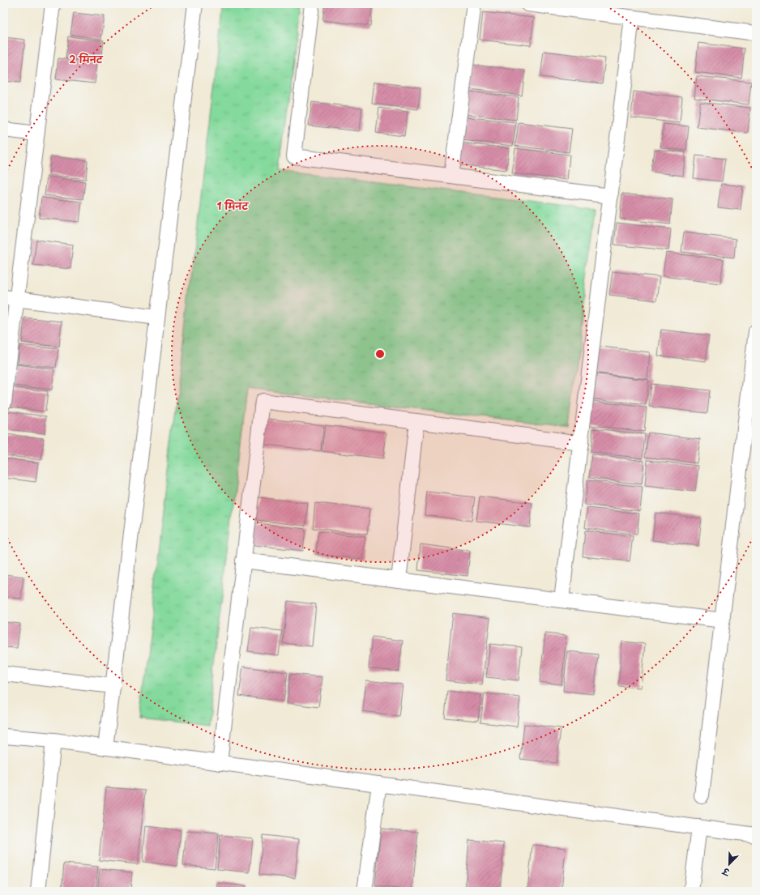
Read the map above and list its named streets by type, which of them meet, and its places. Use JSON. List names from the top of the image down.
{
  "north": "bottom left",
  "rings": ["2 मिनट", "1 मिनट"]
}
